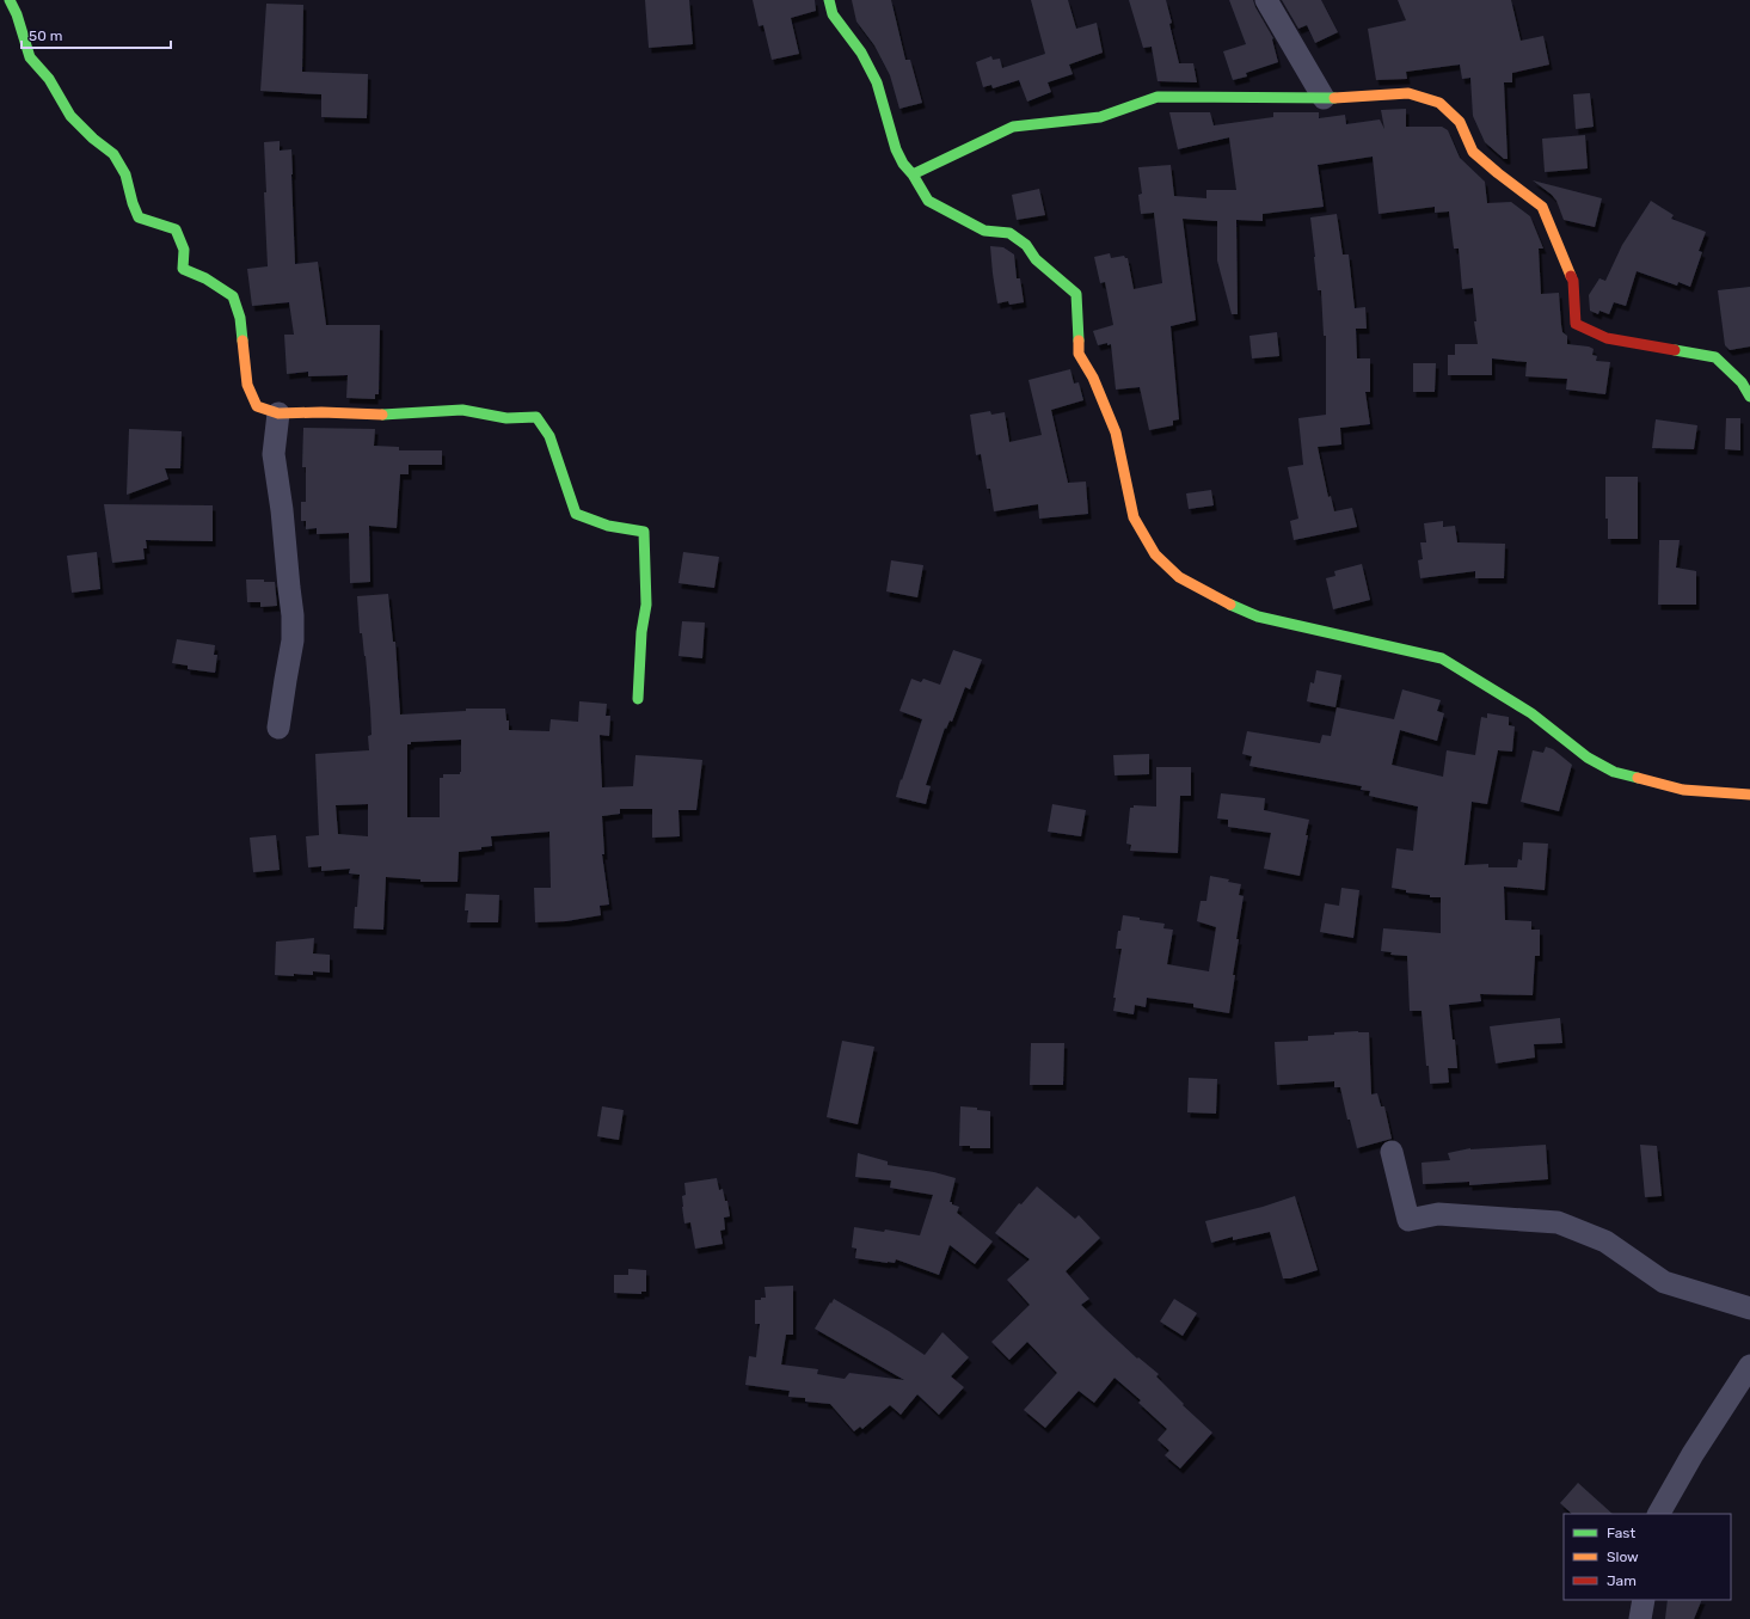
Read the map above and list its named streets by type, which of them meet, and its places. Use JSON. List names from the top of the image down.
{
  "legend": ["Fast", "Slow", "Jam"],
  "scale_bar": "50 m"
}
